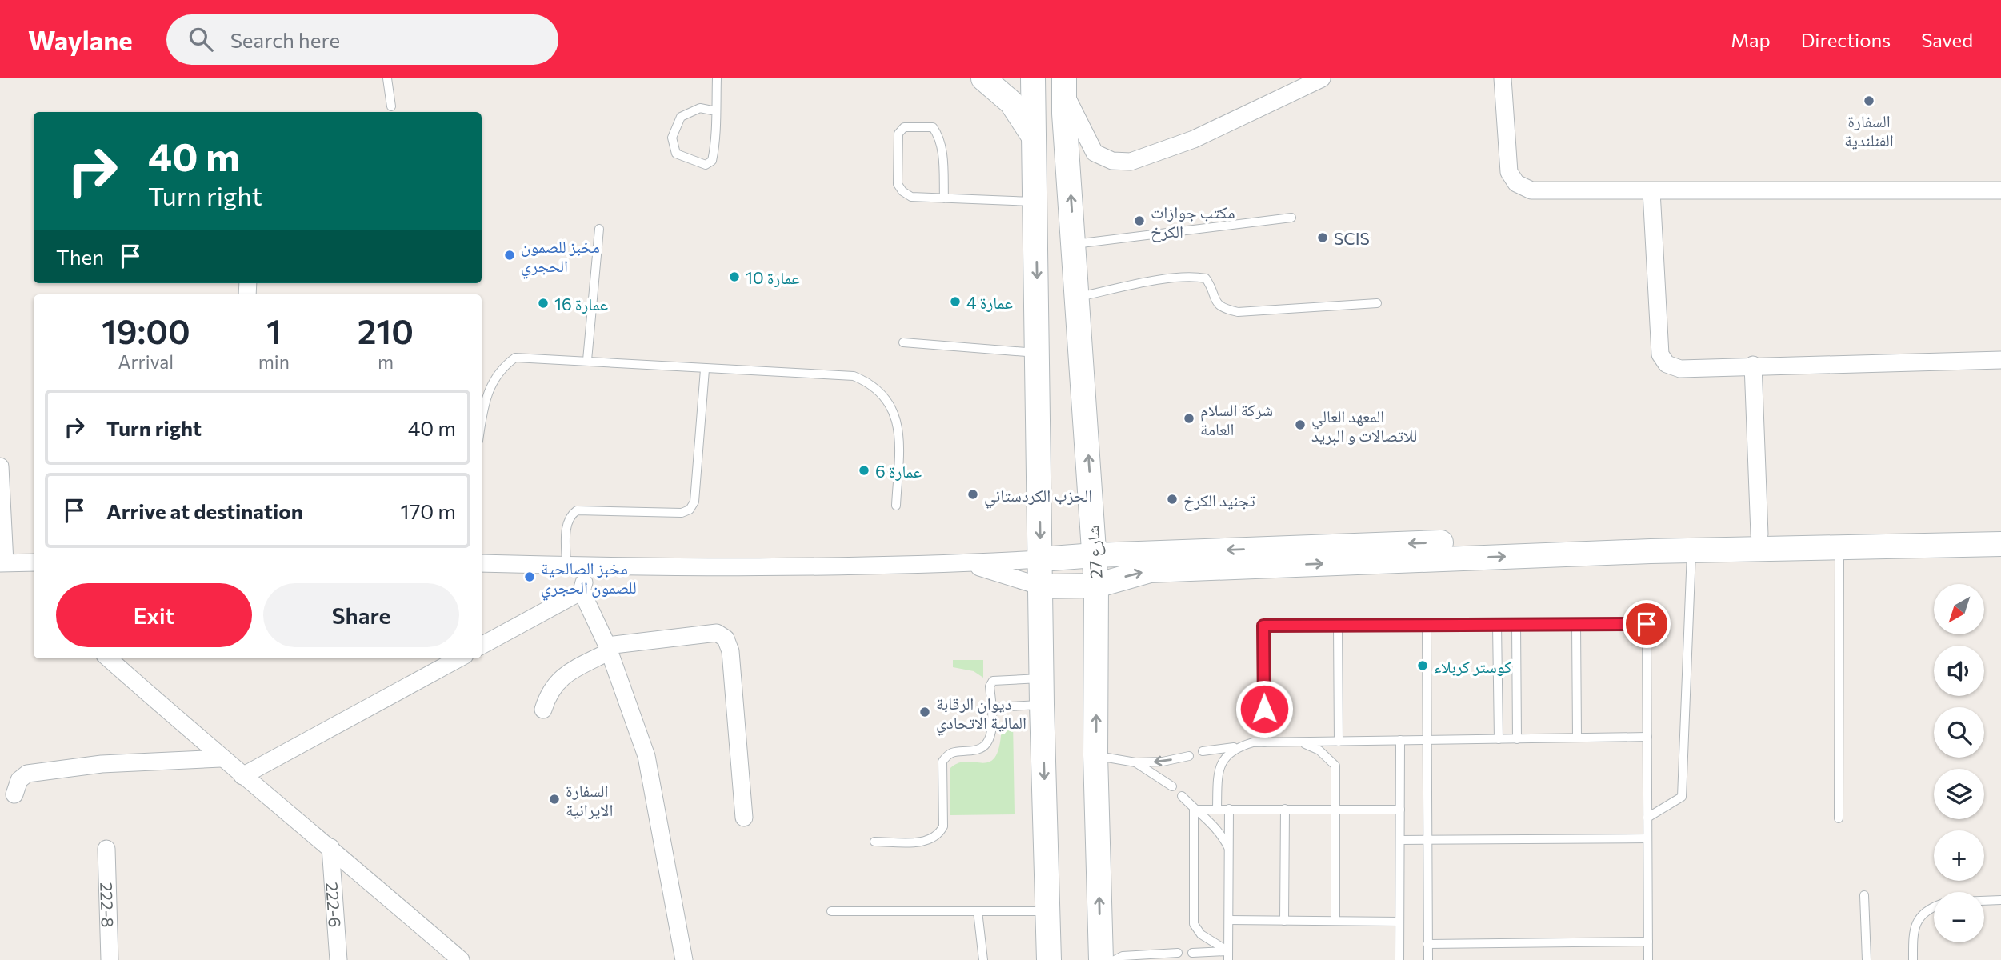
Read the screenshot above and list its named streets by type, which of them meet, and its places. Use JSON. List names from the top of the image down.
{
  "streets": {
    "street": ["شارع 27", "222-6", "222-8"]
  },
  "places": [
    "السفارة الفنلندية",
    "مكتب جوازات الكرخ",
    "SCIS",
    "مخبز للصمون الحجري",
    "عمارة 10",
    "عمارة 4",
    "عمارة 16",
    "شركة السلام العامة",
    "المعهد العالي للاتصالات و البريد",
    "عمارة 6",
    "الحزب الكردستاني",
    "تجنيد الكرخ",
    "مخبز الصالحية للصمون الحجري",
    "كوستر كربلاء",
    "ديوان الرقابة المالية الاتحادي",
    "السفارة الايرانية"
  ],
  "north": "bottom left",
  "page": {
    "header": "Waylane",
    "search": "Search here",
    "nav": ["Map", "Directions", "Saved"],
    "turn": ["40 m", "Turn right"],
    "then": "Then",
    "eta": [
      "19:00",
      "Arrival",
      "1",
      "min",
      "210",
      "m"
    ],
    "list": [
      {
        "name": "Turn right",
        "value": "40 m"
      },
      {
        "name": "Arrive at destination",
        "value": "170 m"
      }
    ],
    "buttons": ["Exit", "Share"],
    "map_buttons": ["+", "−"]
  }
}
